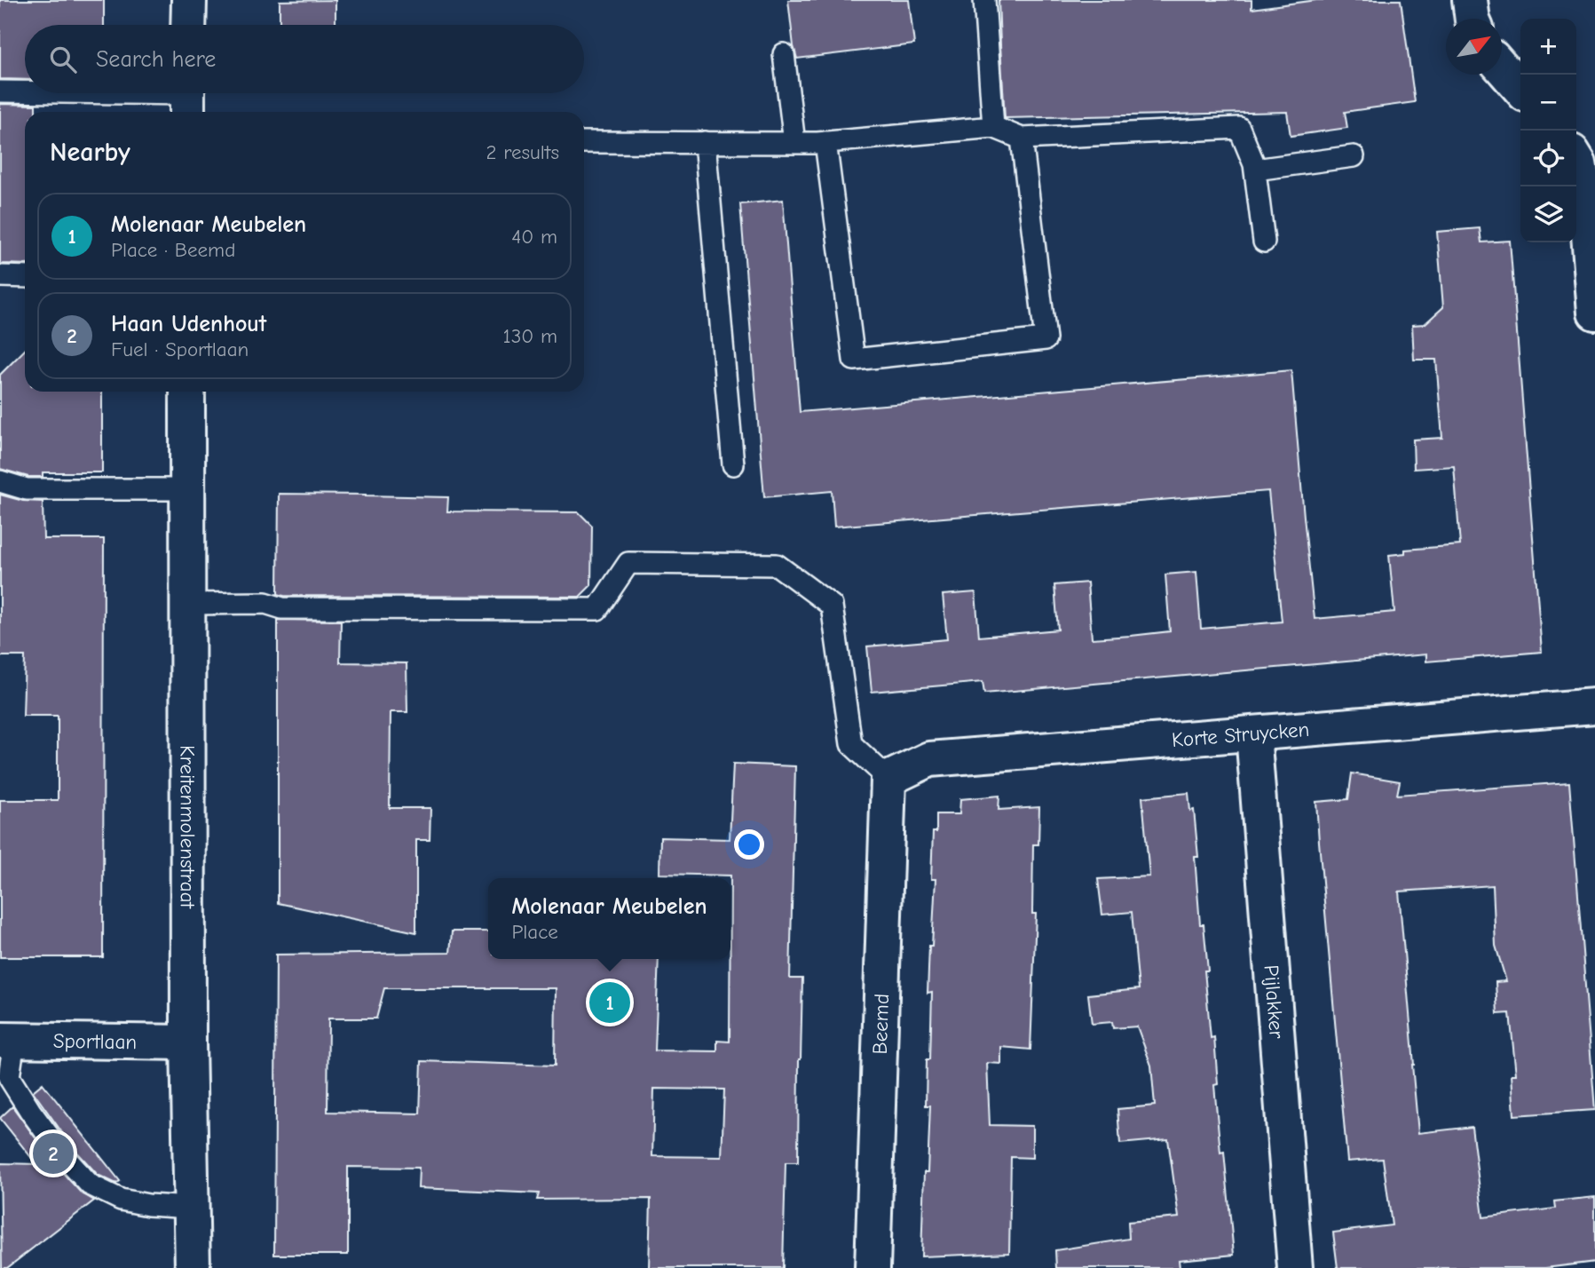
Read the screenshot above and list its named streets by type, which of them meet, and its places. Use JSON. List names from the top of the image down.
{
  "streets": {
    "street": [
      "Korte Struycken",
      "Kreitenmolenstraat",
      "Pijlakker",
      "Beemd",
      "Sportlaan"
    ]
  },
  "crossings": [
    ["Korte Struycken", "Pijlakker"],
    ["Korte Struycken", "Beemd"],
    ["Kreitenmolenstraat", "Sportlaan"]
  ],
  "north": "top right",
  "page": {
    "map_buttons": ["+", "−"],
    "search": "Search here",
    "heading": ["Nearby", "2 results"],
    "list": [
      {
        "mark": "1",
        "name": "Molenaar Meubelen",
        "note": "Place · Beemd",
        "value": "40 m"
      },
      {
        "mark": "2",
        "name": "Haan Udenhout",
        "note": "Fuel · Sportlaan",
        "value": "130 m"
      }
    ],
    "popup": ["Molenaar Meubelen", "Place"],
    "pins": ["1", "2"]
  }
}
